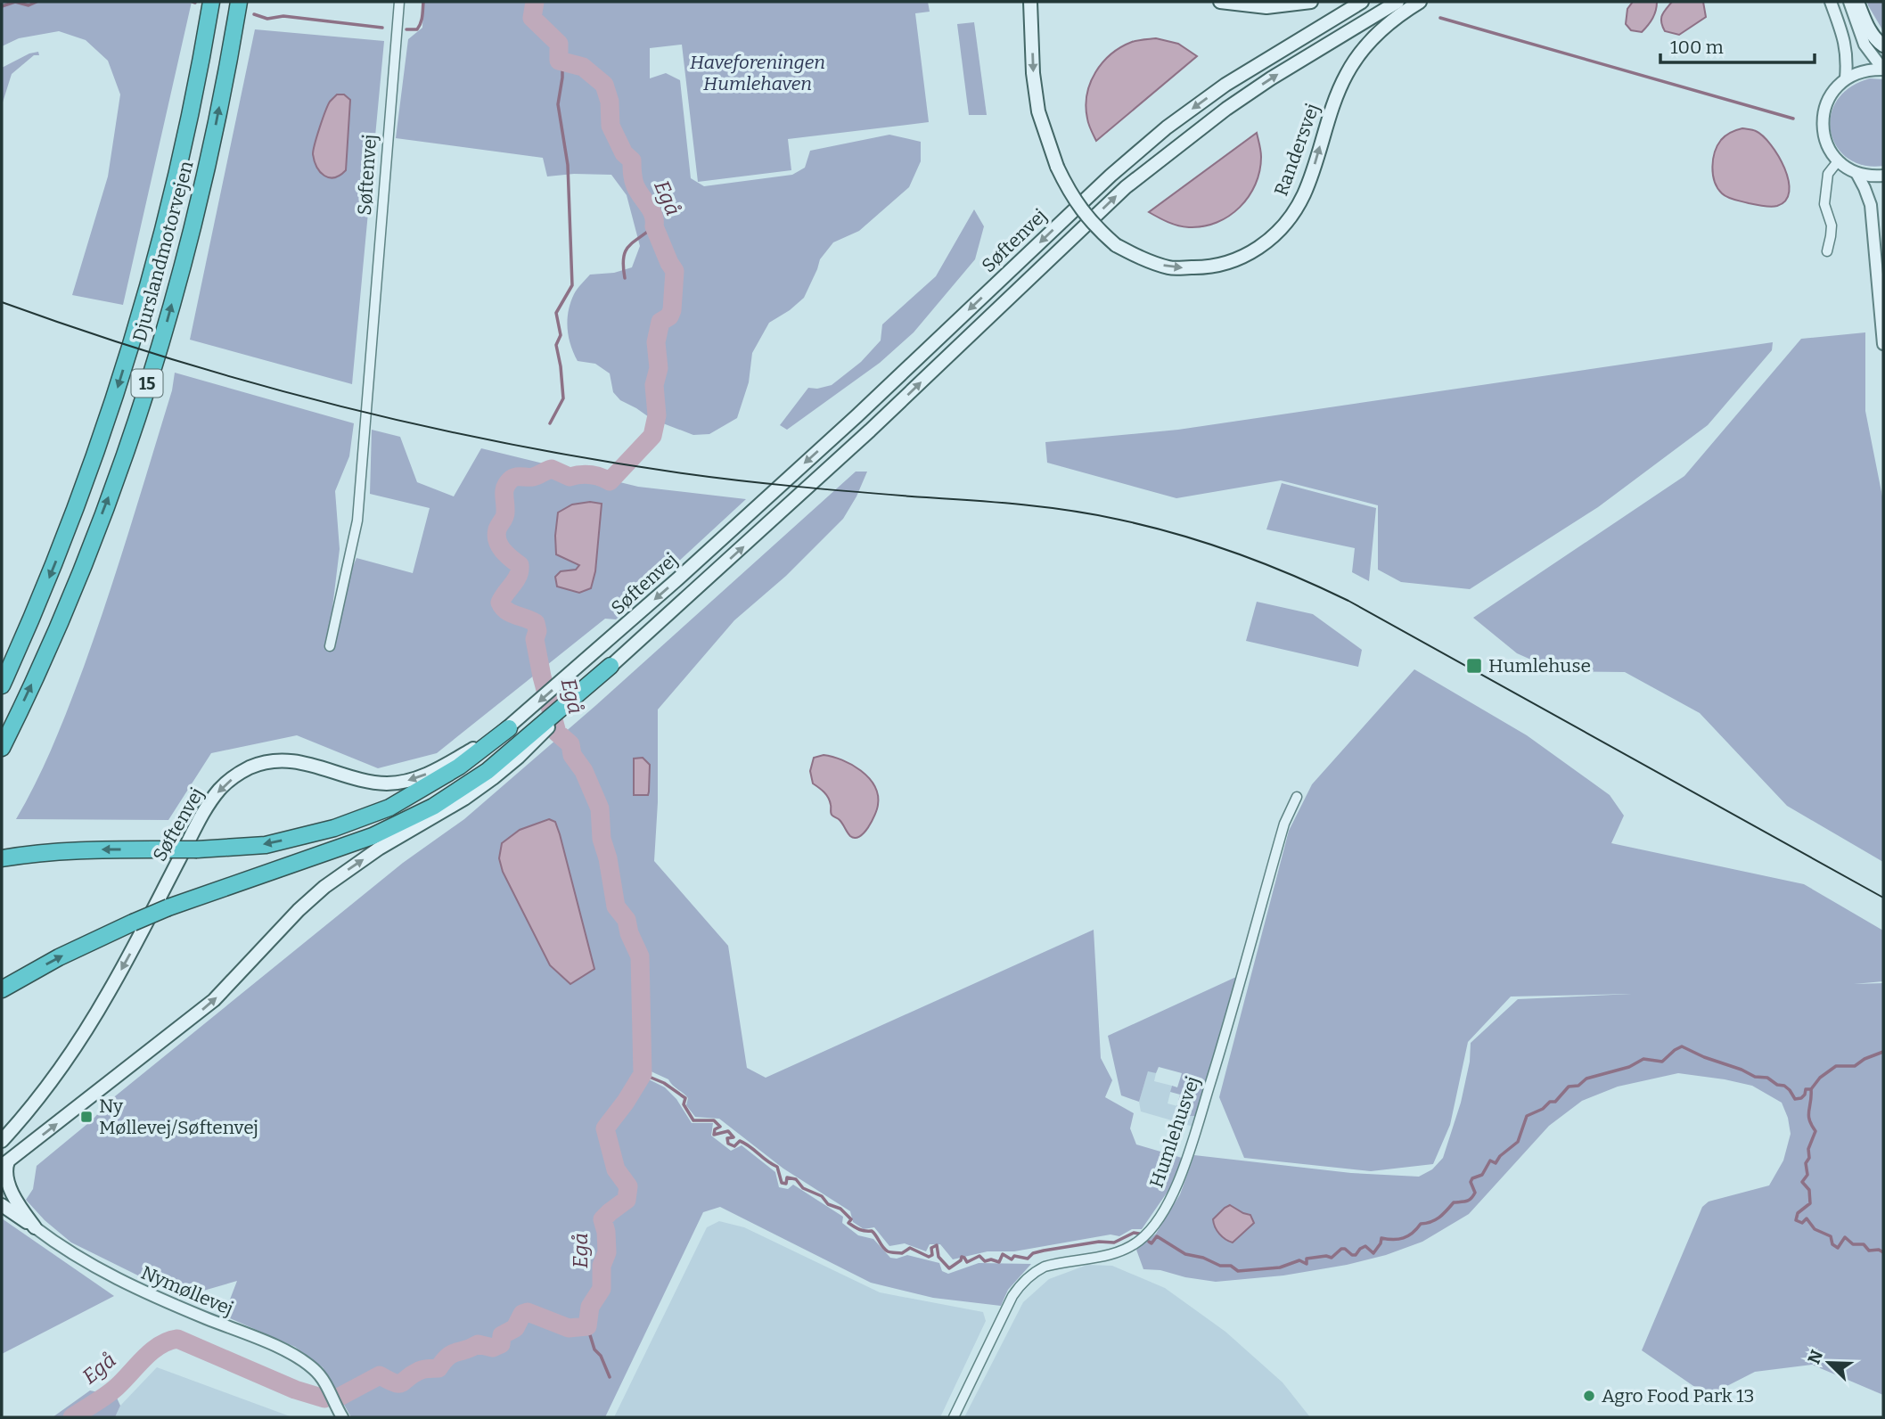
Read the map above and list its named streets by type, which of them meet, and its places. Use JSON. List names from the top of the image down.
{
  "streets": {
    "highway": ["Djurslandmotorvejen", "15"],
    "main road": ["Randersvej", "Søftenvej"],
    "street": ["Humlehusvej", "Nymøllevej"]
  },
  "water": ["Egå"],
  "parks": ["Haveforeningen Humlehaven"],
  "places": {
    "transit": ["Humlehuse", "Ny Møllevej/Søftenvej"],
    "other": ["Agro Food Park 13"]
  },
  "scale_bar": "100 m",
  "north": "top left"
}
